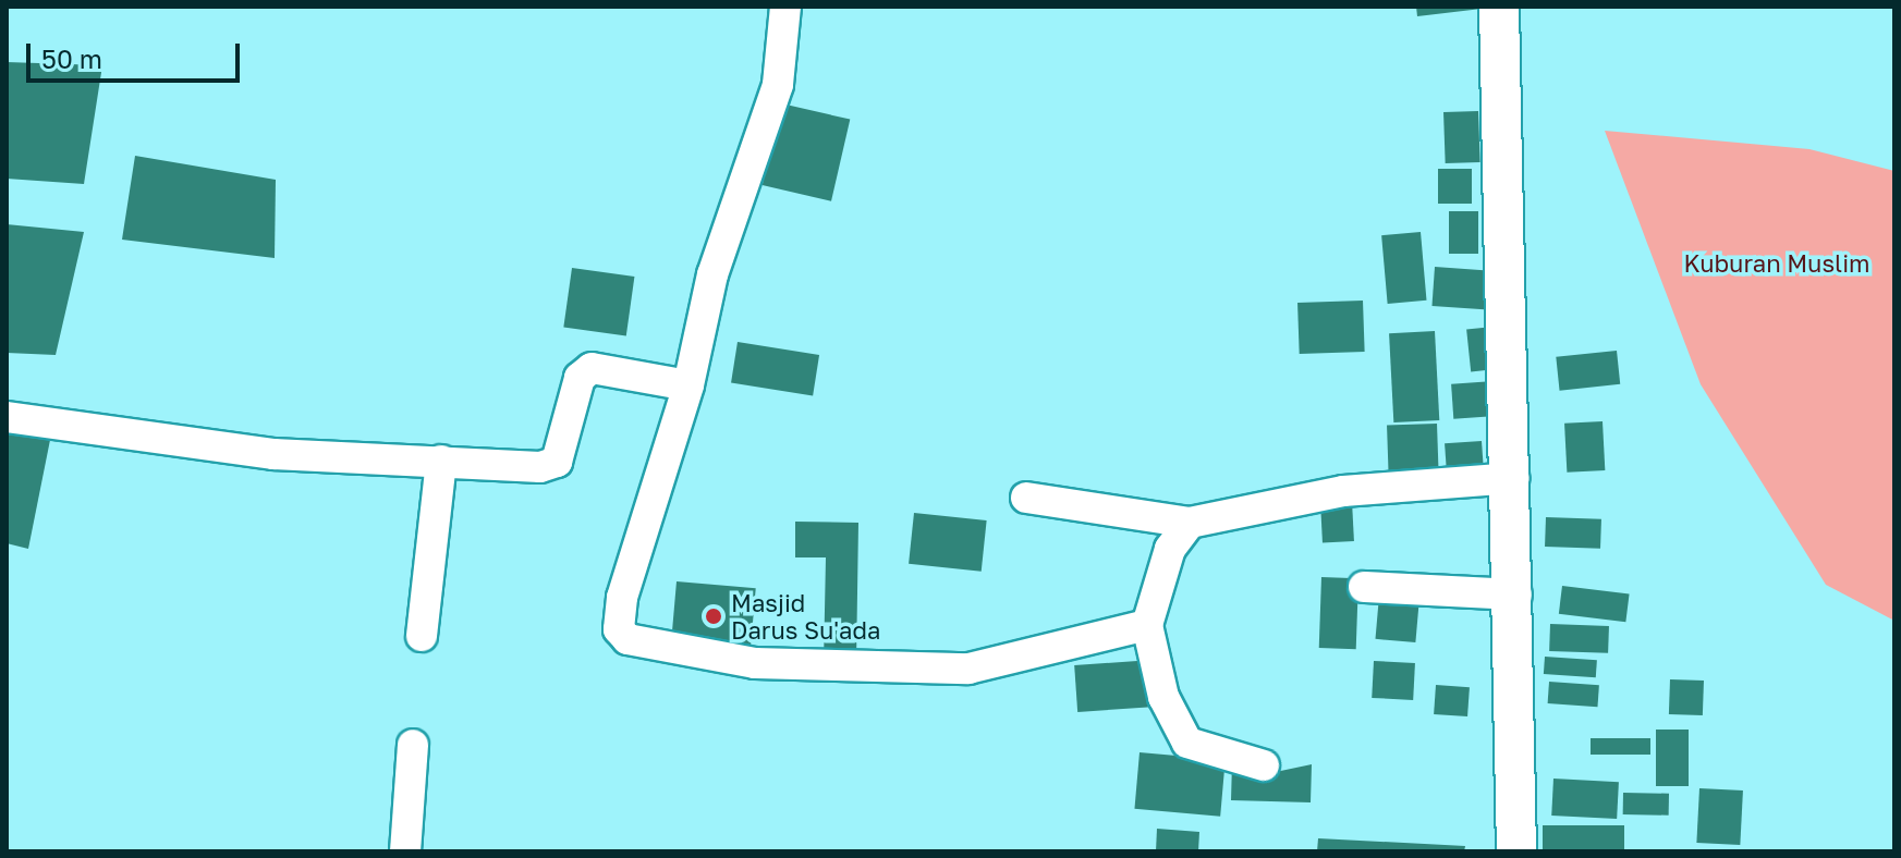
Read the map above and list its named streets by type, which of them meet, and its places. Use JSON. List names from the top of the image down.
{
  "parks": ["Kuburan Muslim"],
  "places": ["Masjid Darus Su'ada"],
  "scale_bar": "50 m"
}
